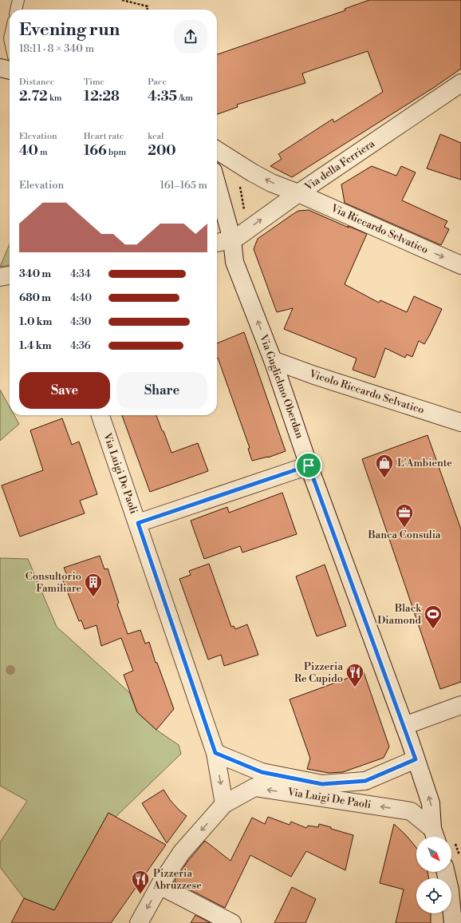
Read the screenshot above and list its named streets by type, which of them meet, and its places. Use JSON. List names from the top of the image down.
{
  "streets": {
    "street": [
      "Via della Ferriera",
      "Via Riccardo Selvatico",
      "Via Guglielmo Oberdan",
      "Vicolo Riccardo Selvatico",
      "Via Luigi De Paoli"
    ]
  },
  "crossings": [
    ["Via della Ferriera", "Via Riccardo Selvatico"],
    ["Via Guglielmo Oberdan", "Vicolo Riccardo Selvatico"],
    ["Via Guglielmo Oberdan", "Via Luigi De Paoli"]
  ],
  "one_way": ["Via Riccardo Selvatico"],
  "places": {
    "shop": ["L'Ambiente"],
    "office": ["Banca Consulia"],
    "building": ["Consultorio Familiare"],
    "sports": ["Black Diamond"],
    "restaurant": ["Pizzeria Re Cupido", "Pizzeria Abruzzese"]
  },
  "north": "bottom right",
  "page": {
    "heading": ["Evening run", "18:11 · 8 × 340 m"],
    "stats": [
      ["Distance", "2.72 km"],
      ["Time", "12:28"],
      ["Pace", "4:35 /km"],
      ["Elevation", "40 m"],
      ["Heart rate", "166 bpm"],
      ["kcal", "200"]
    ],
    "chart": ["Elevation", "161–165 m"],
    "list": [
      {
        "name": "340 m",
        "note": "4:34"
      },
      {
        "name": "680 m",
        "note": "4:40"
      },
      {
        "name": "1.0 km",
        "note": "4:30"
      },
      {
        "name": "1.4 km",
        "note": "4:36"
      }
    ],
    "buttons": ["Save", "Share"]
  }
}
